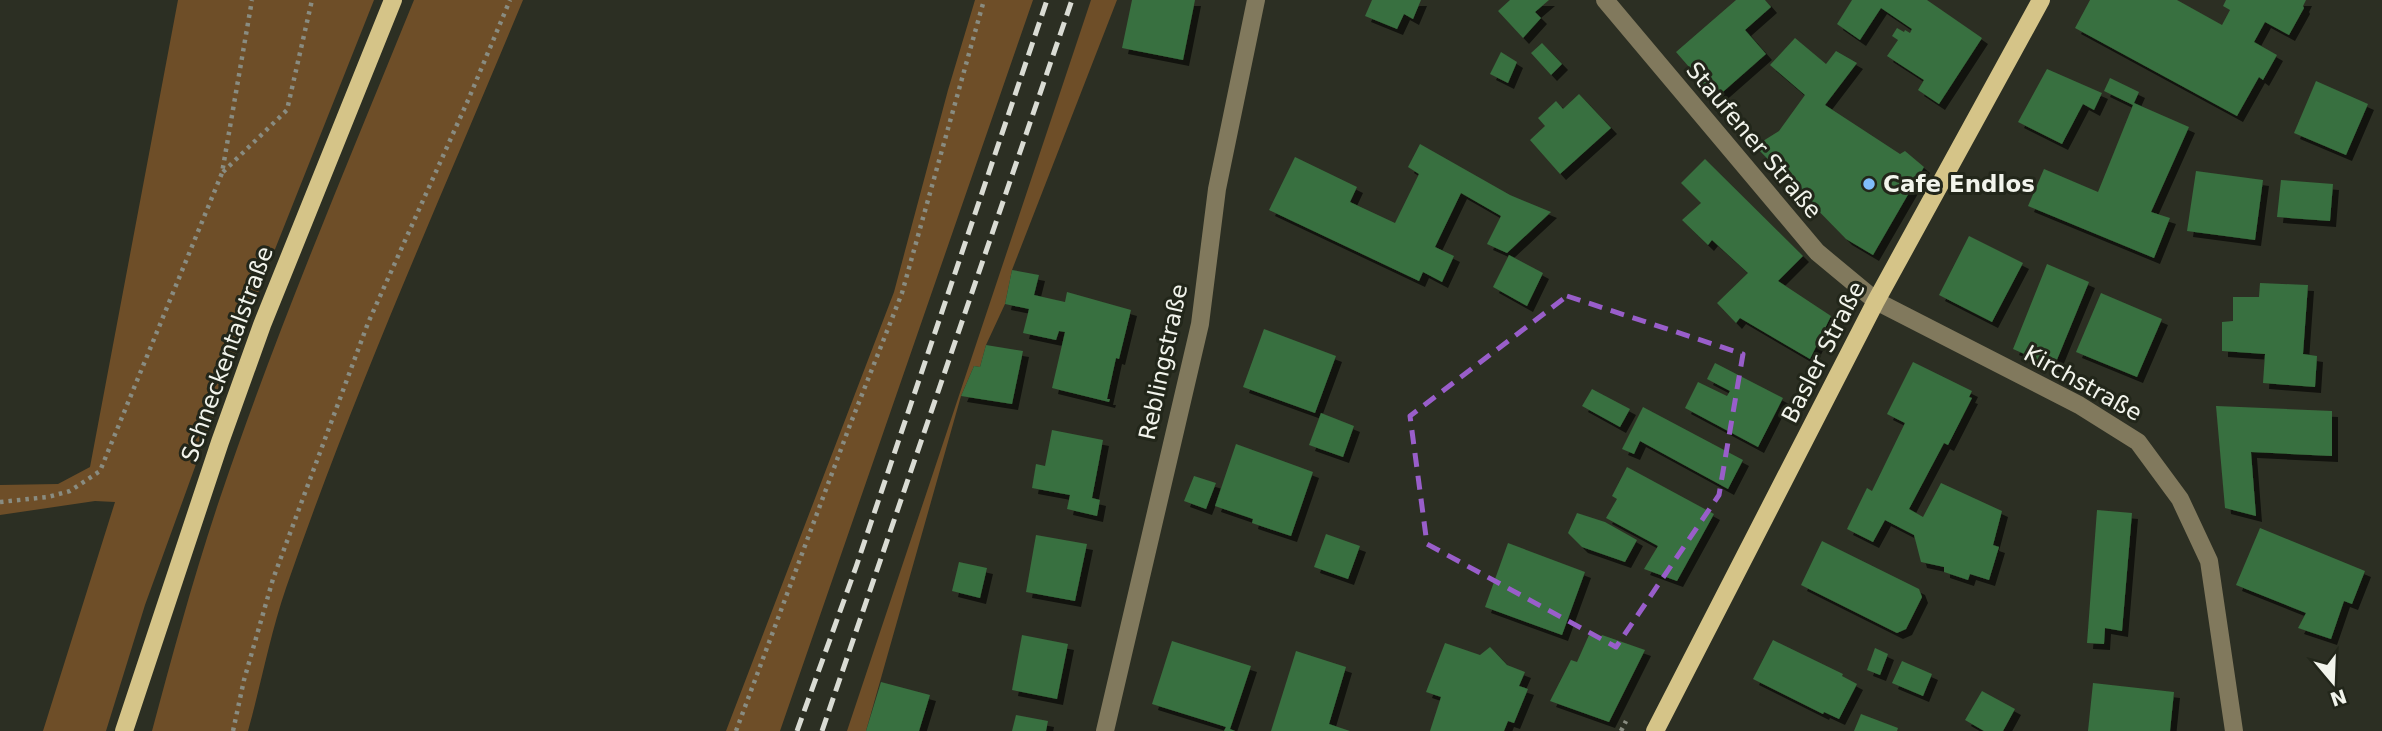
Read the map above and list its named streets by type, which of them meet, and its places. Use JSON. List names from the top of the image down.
{
  "streets": {
    "main road": ["Basler Straße", "Schneckentalstraße"],
    "street": ["Staufener Straße", "Reblingstraße", "Kirchstraße"]
  },
  "crossings": [
    ["Staufener Straße", "Basler Straße"],
    ["Staufener Straße", "Kirchstraße"],
    ["Basler Straße", "Kirchstraße"]
  ],
  "places": ["Cafe Endlos"],
  "north": "bottom"
}
